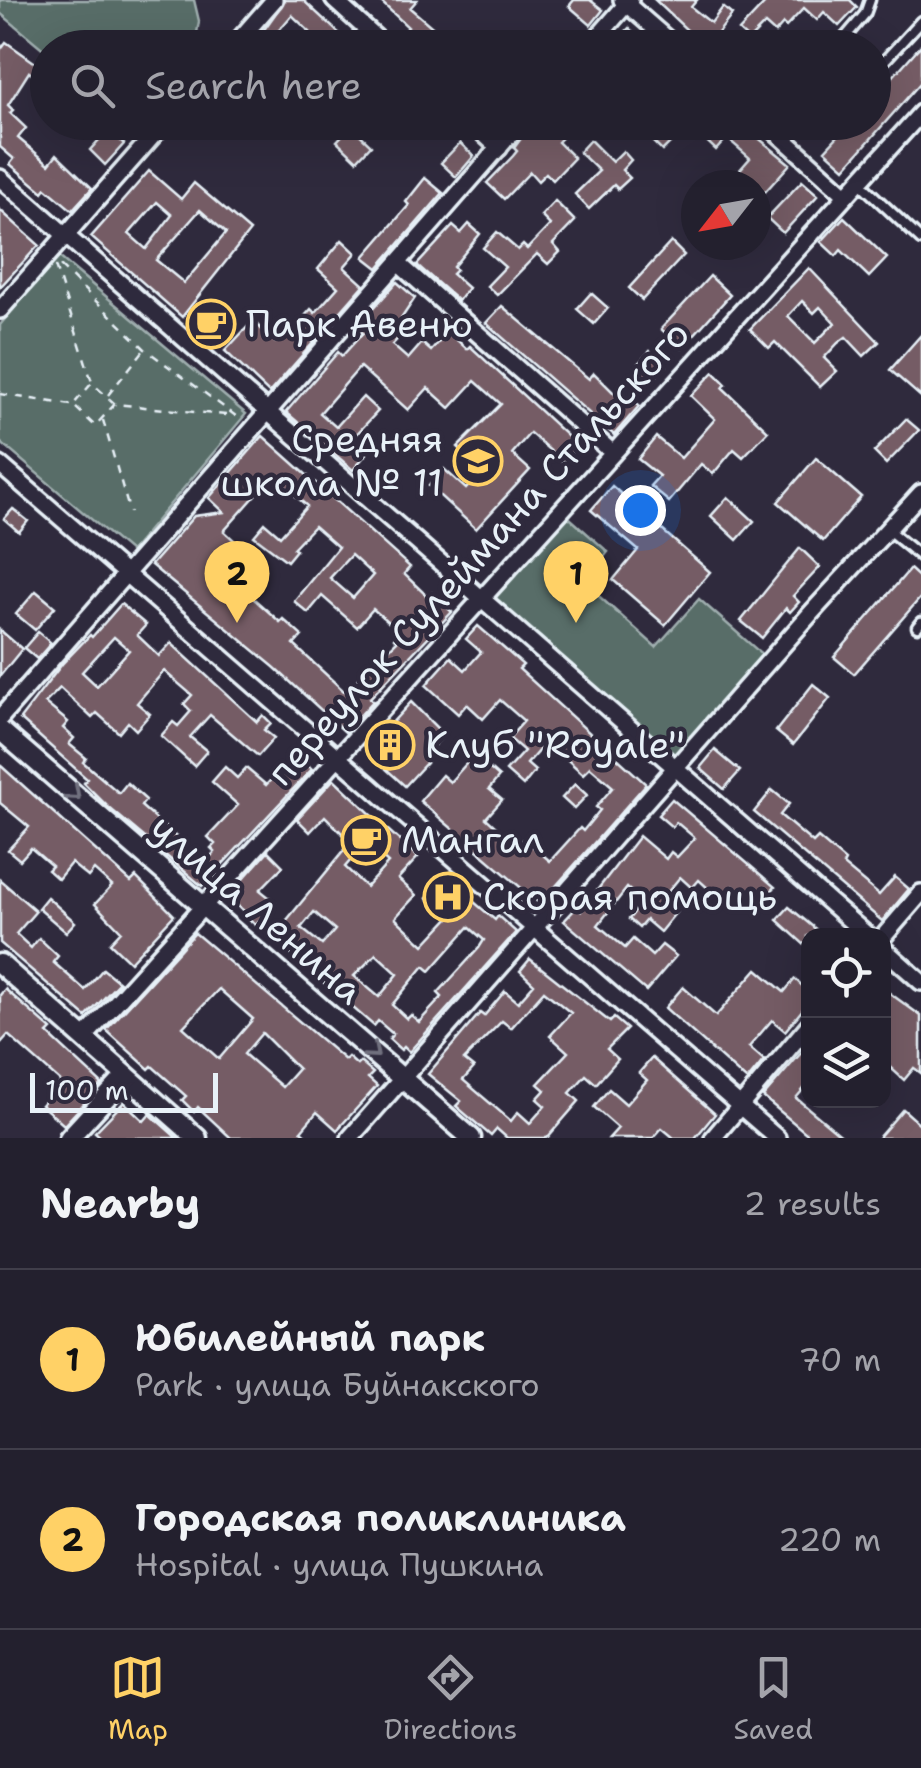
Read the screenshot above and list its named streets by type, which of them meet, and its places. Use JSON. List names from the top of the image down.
{
  "streets": {
    "street": ["переулок Сулеймана Стальского", "улица Ленина"]
  },
  "crossings": [
    ["переулок Сулеймана Стальского", "улица Ленина"]
  ],
  "one_way": ["улица Ленина"],
  "places": {
    "cafe": ["Парк Авеню", "Мангал"],
    "school or university": ["Средняя школа № 11"],
    "building": ["Клуб \"Royale\""],
    "hospital": ["Скорая помощь"]
  },
  "scale_bar": "100 m",
  "north": "bottom left",
  "page": {
    "search": "Search here",
    "pins": ["1", "2"],
    "scale": "100 m",
    "heading": ["Nearby", "2 results"],
    "list": [
      {
        "mark": "1",
        "name": "Юбилейный парк",
        "note": "Park · улица Буйнакского",
        "value": "70 m"
      },
      {
        "mark": "2",
        "name": "Городская поликлиника",
        "note": "Hospital · улица Пушкина",
        "value": "220 m"
      }
    ],
    "nav": ["Map", "Directions", "Saved"]
  }
}
